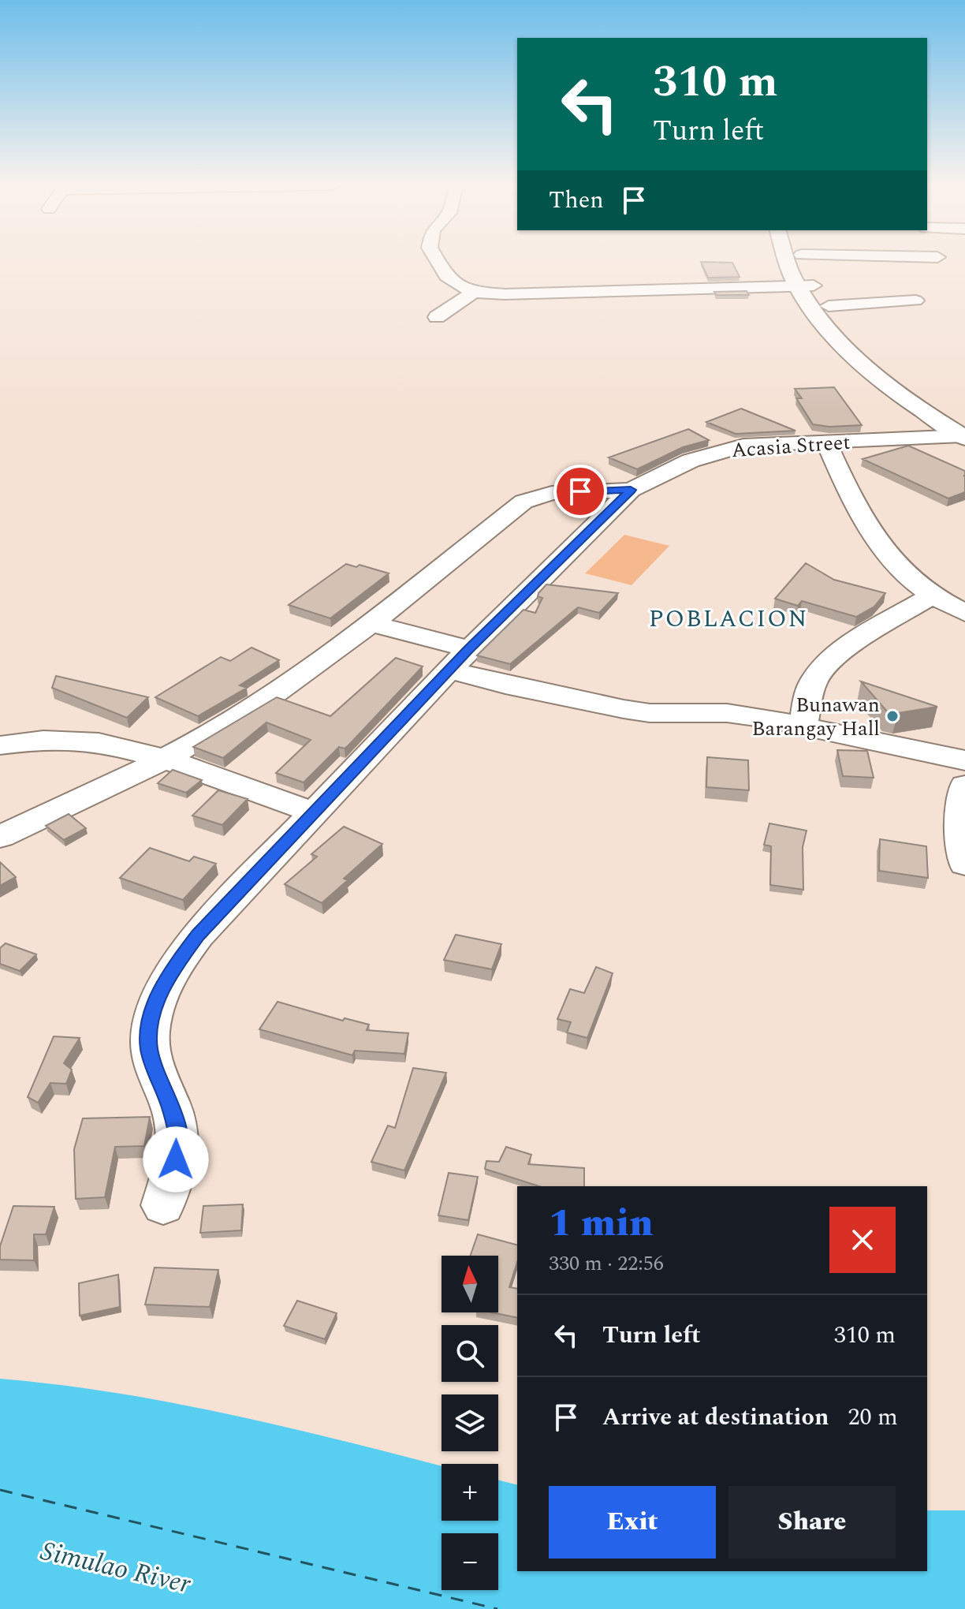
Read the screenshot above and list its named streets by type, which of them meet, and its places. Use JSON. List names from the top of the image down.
{
  "streets": {
    "street": ["Acasia Street"]
  },
  "districts": ["POBLACION"],
  "water": ["Simulao River"],
  "places": ["Bunawan Barangay Hall"],
  "north": "top",
  "page": {
    "turn": ["310 m", "Turn left"],
    "then": "Then",
    "heading": ["1 min", "330 m · 22:56"],
    "map_buttons": ["+", "−"],
    "list": [
      {
        "name": "Turn left",
        "value": "310 m"
      },
      {
        "name": "Arrive at destination",
        "value": "20 m"
      }
    ],
    "buttons": ["Exit", "Share"]
  }
}
